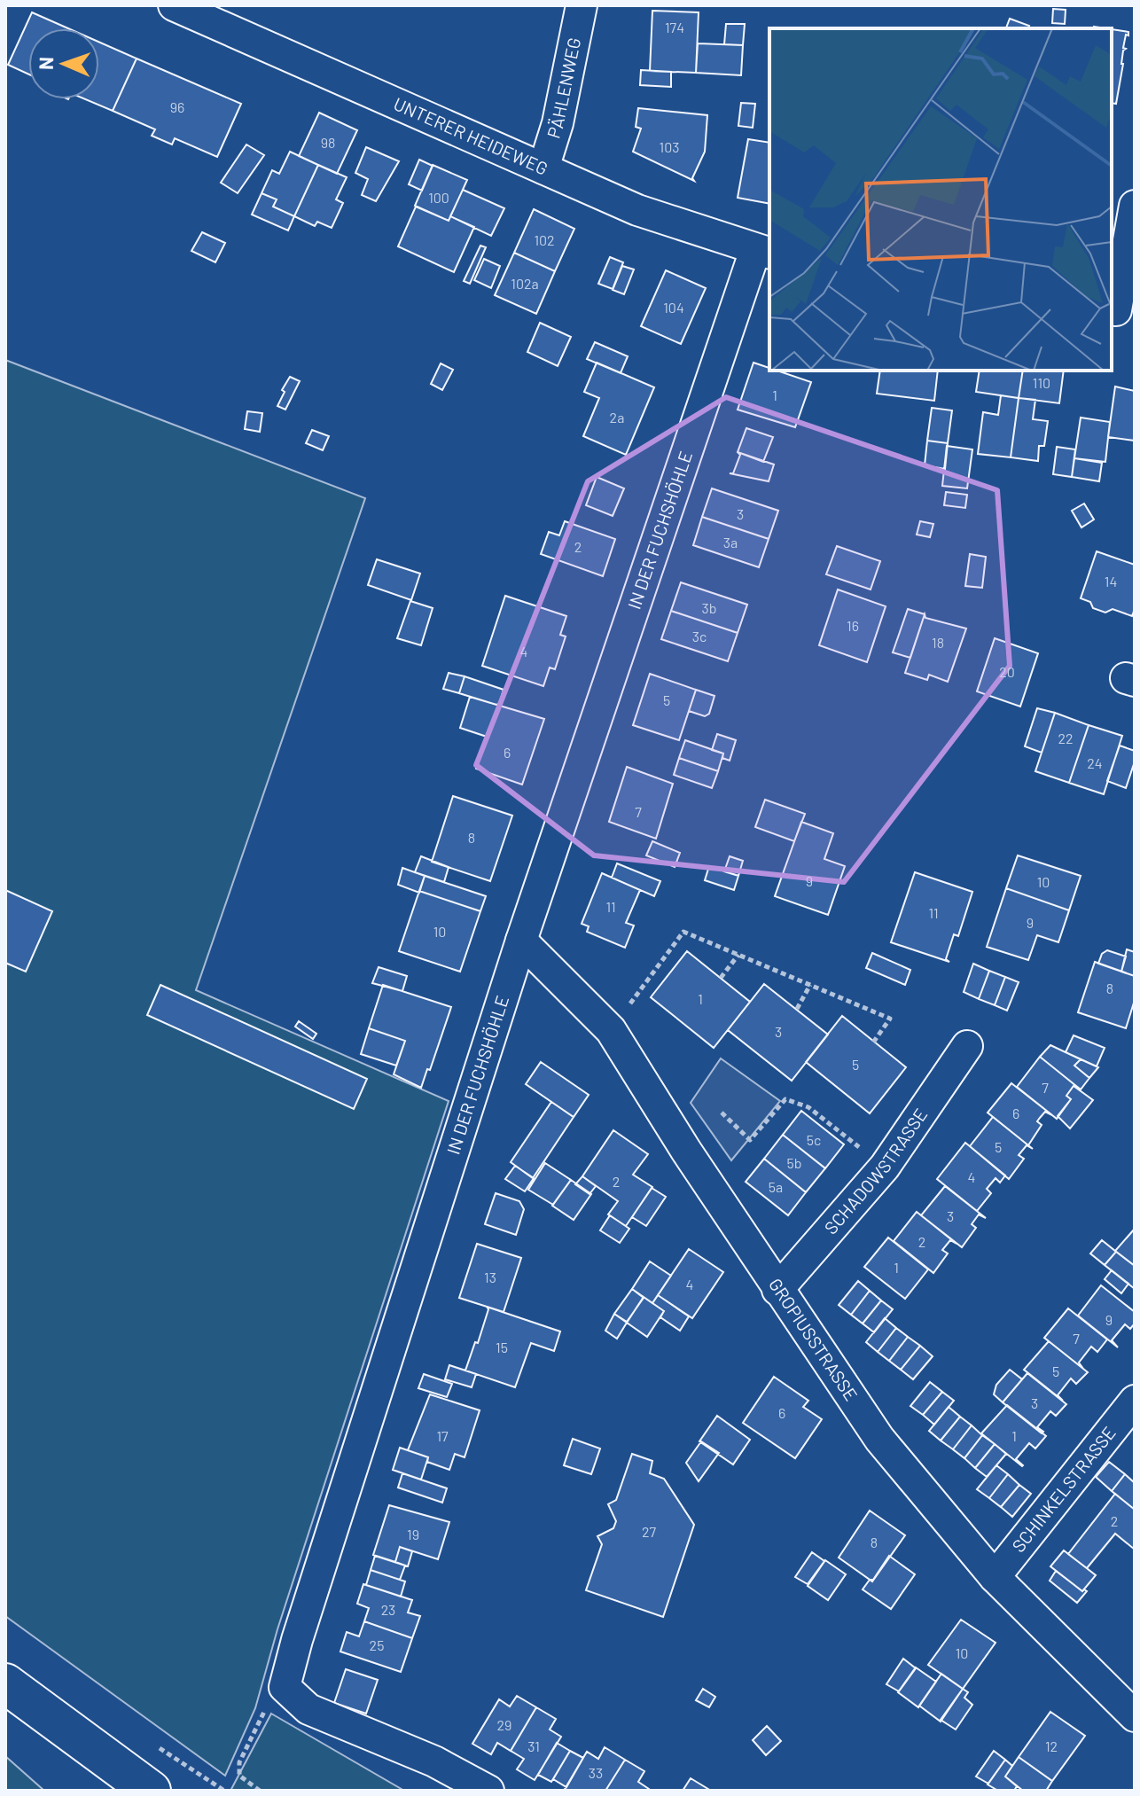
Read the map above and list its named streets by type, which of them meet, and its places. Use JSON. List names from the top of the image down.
{
  "streets": {
    "street": [
      "PÄHLENWEG",
      "UNTERER HEIDEWEG",
      "IN DER FUCHSHÖHLE",
      "SCHADOWSTRASSE",
      "GROPIUSSTRASSE",
      "SCHINKELSTRASSE"
    ]
  },
  "crossings": [
    ["PÄHLENWEG", "UNTERER HEIDEWEG"],
    ["UNTERER HEIDEWEG", "IN DER FUCHSHÖHLE"],
    ["IN DER FUCHSHÖHLE", "GROPIUSSTRASSE"],
    ["SCHADOWSTRASSE", "GROPIUSSTRASSE"],
    ["GROPIUSSTRASSE", "SCHINKELSTRASSE"]
  ],
  "house_numbers": [
    "174",
    "96",
    "98",
    "103",
    "100",
    "102",
    "102a",
    "104",
    "110",
    "1",
    "2a",
    "3",
    "3a",
    "2",
    "14",
    "3b",
    "16",
    "3c",
    "18",
    "4",
    "20",
    "5",
    "22",
    "6",
    "24",
    "7",
    "8",
    "9",
    "10",
    "11",
    "11",
    "9",
    "10",
    "8",
    "1",
    "3",
    "5",
    "7",
    "6",
    "5c",
    "5",
    "5b",
    "4",
    "2",
    "5a",
    "3",
    "2",
    "1",
    "13",
    "4",
    "9",
    "7",
    "15",
    "5",
    "3",
    "6",
    "17",
    "1",
    "2",
    "27",
    "19",
    "8",
    "23",
    "25",
    "10",
    "29",
    "31",
    "12",
    "33"
  ],
  "north": "left"
}
